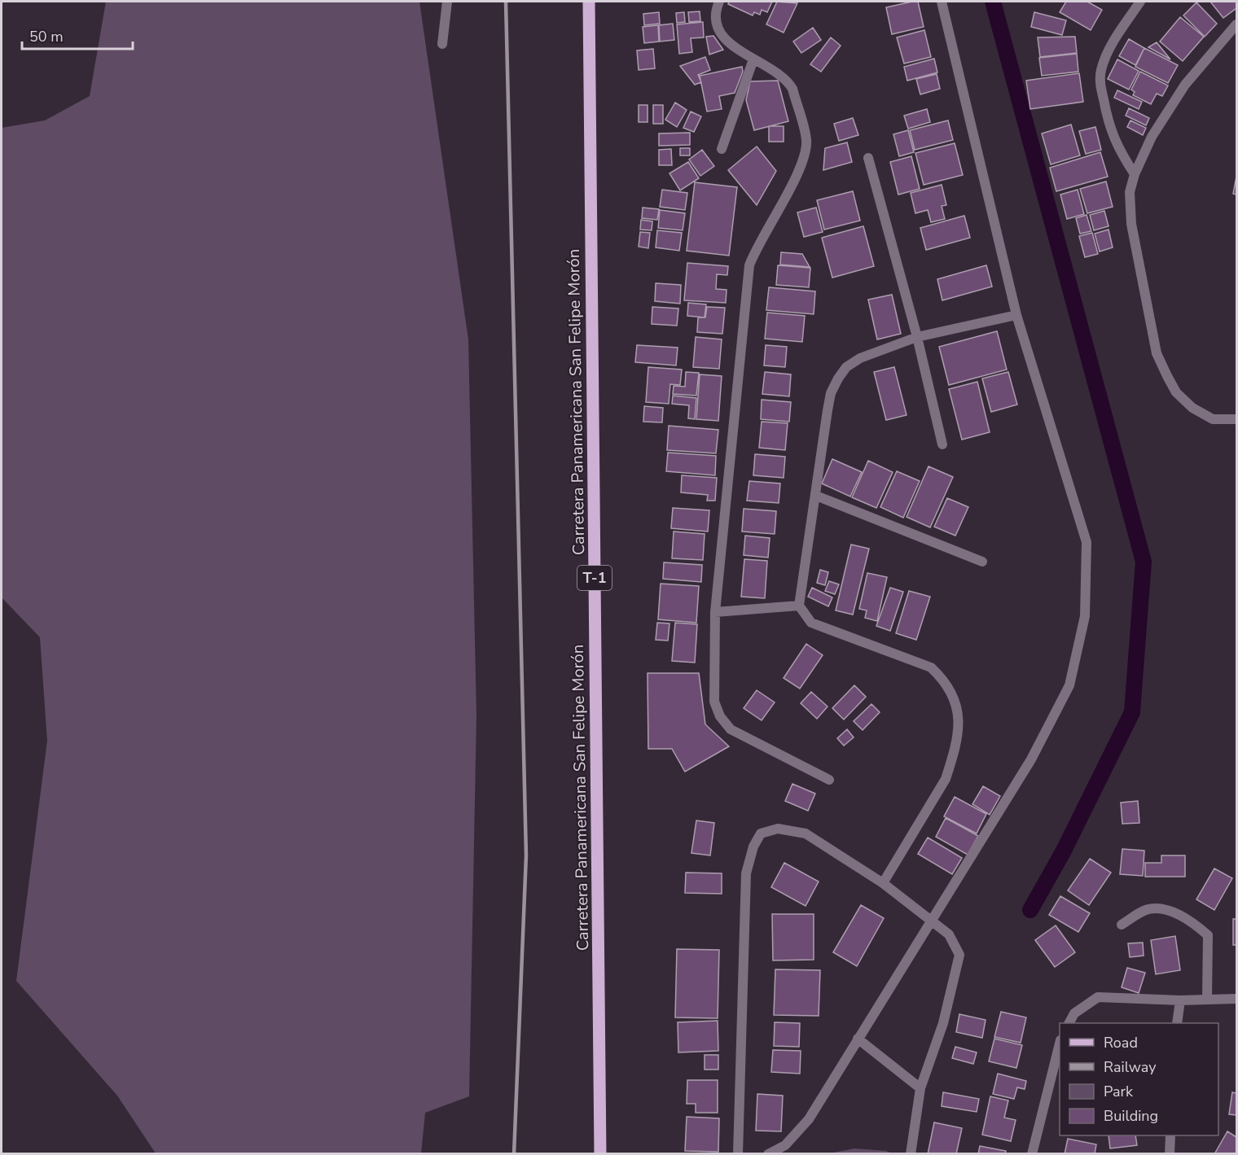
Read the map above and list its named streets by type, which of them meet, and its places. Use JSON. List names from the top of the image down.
{
  "streets": {
    "main road": ["Carretera Panamericana San Felipe Morón", "T-1"]
  },
  "legend": [
    "Road",
    "Railway",
    "Park",
    "Building"
  ],
  "scale_bar": "50 m"
}
